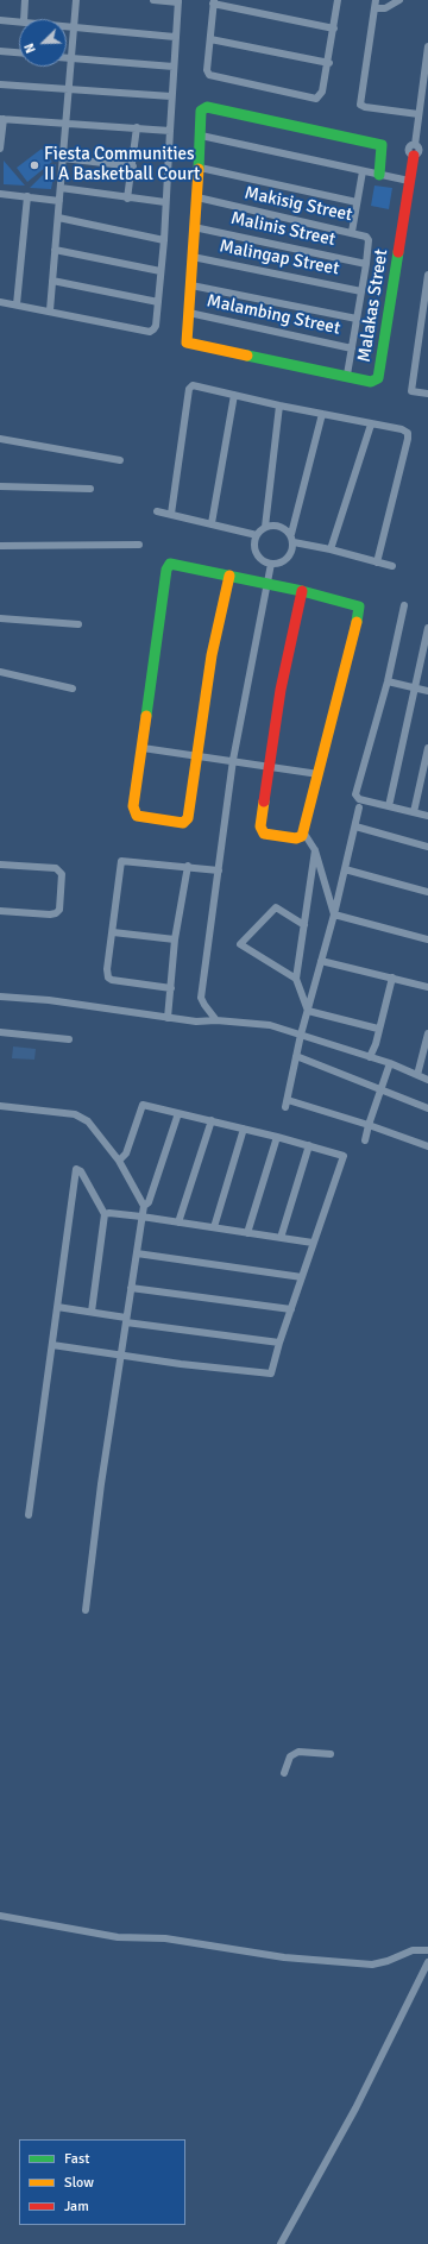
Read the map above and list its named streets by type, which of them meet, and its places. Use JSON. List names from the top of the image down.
{
  "streets": {
    "street": [
      "Makisig Street",
      "Malinis Street",
      "Malingap Street",
      "Malakas Street",
      "Malambing Street"
    ]
  },
  "crossings": [
    ["Makisig Street", "Malinis Street"],
    ["Makisig Street", "Malingap Street"],
    ["Makisig Street", "Malakas Street"],
    ["Makisig Street", "Malambing Street"],
    ["Malakas Street", "Malambing Street"]
  ],
  "places": ["Fiesta Communities II A Basketball Court"],
  "legend": ["Fast", "Slow", "Jam"],
  "north": "bottom left"
}
